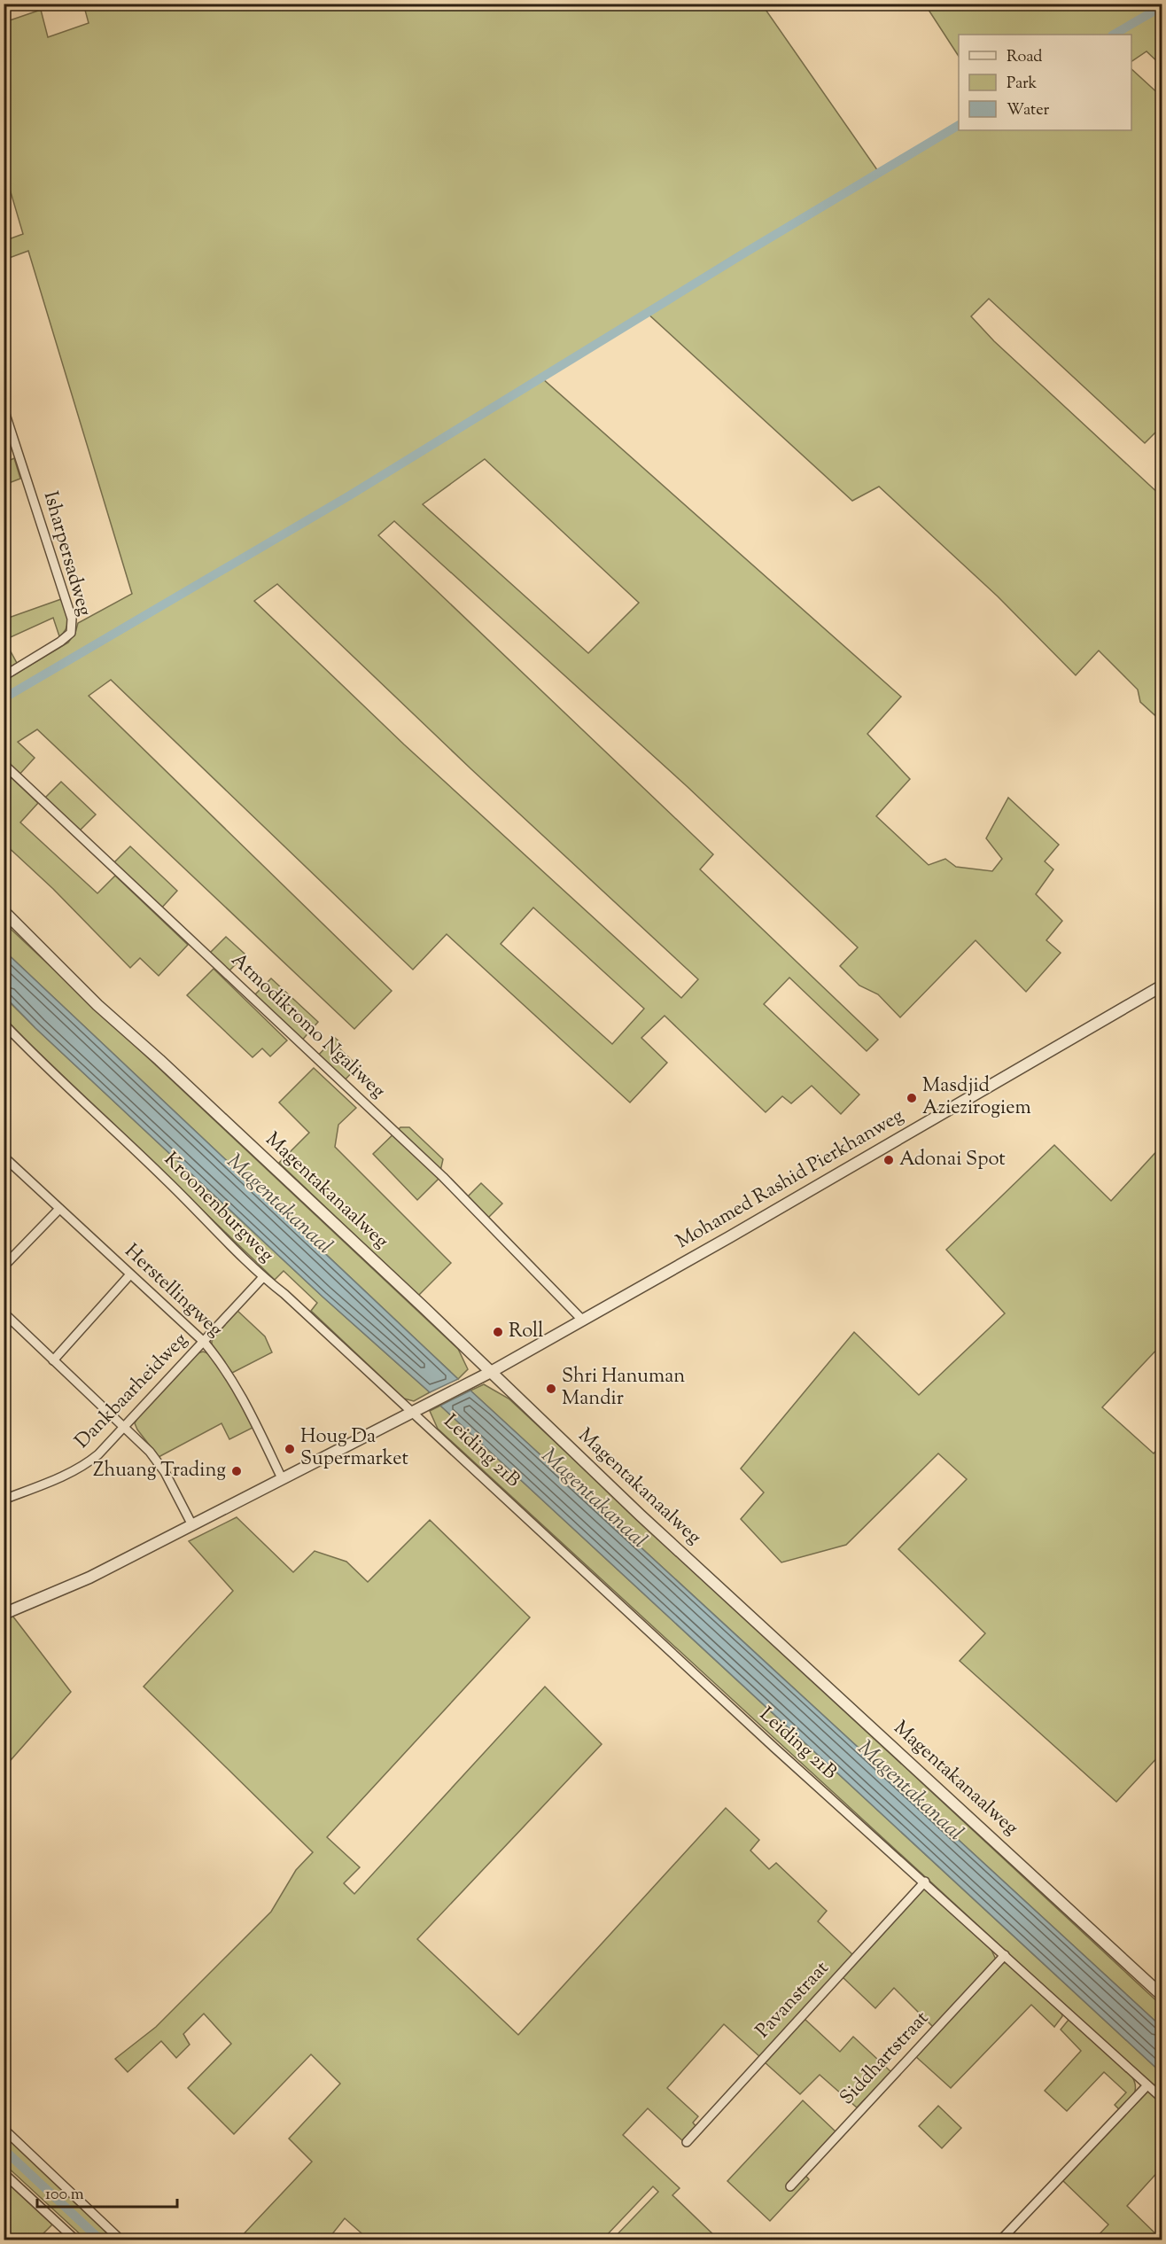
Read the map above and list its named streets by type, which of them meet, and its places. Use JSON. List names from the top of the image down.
{
  "streets": {
    "street": [
      "Isharpersadweg",
      "Atmodikromo Ngaliweg",
      "Mohamed Rashid Pierkhanweg",
      "Magentakanaalweg",
      "Kroonenburgweg",
      "Herstellingweg",
      "Dankbaarheidweg",
      "Leiding 21B",
      "Pavanstraat",
      "Siddhartstraat"
    ]
  },
  "crossings": [
    ["Atmodikromo Ngaliweg", "Mohamed Rashid Pierkhanweg"],
    ["Mohamed Rashid Pierkhanweg", "Magentakanaalweg"],
    ["Mohamed Rashid Pierkhanweg", "Kroonenburgweg"],
    ["Mohamed Rashid Pierkhanweg", "Herstellingweg"],
    ["Mohamed Rashid Pierkhanweg", "Leiding 21B"],
    ["Kroonenburgweg", "Dankbaarheidweg"],
    ["Kroonenburgweg", "Leiding 21B"],
    ["Herstellingweg", "Dankbaarheidweg"],
    ["Leiding 21B", "Pavanstraat"],
    ["Leiding 21B", "Siddhartstraat"]
  ],
  "water": ["Magentakanaal"],
  "places": [
    "Masdjid Aziezirogiem",
    "Adonai Spot",
    "Roll",
    "Shri Hanuman Mandir",
    "Houg Da Supermarket",
    "Zhuang Trading"
  ],
  "legend": ["Road", "Park", "Water"],
  "scale_bar": "100 m"
}
